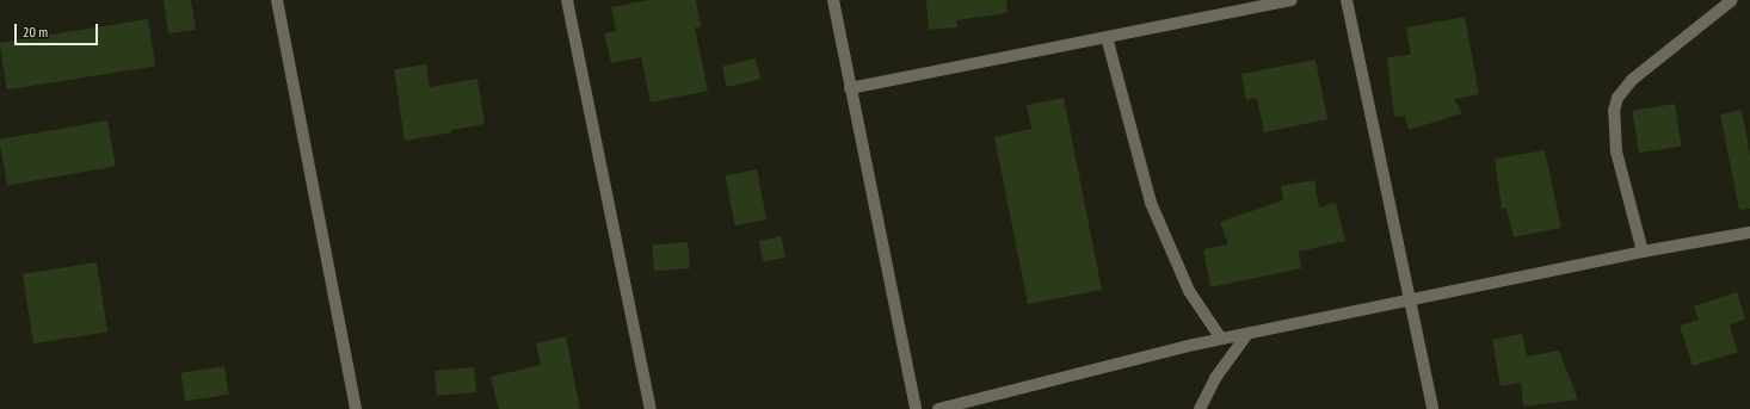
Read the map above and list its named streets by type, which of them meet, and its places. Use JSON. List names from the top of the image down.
{
  "scale_bar": "20 m"
}
